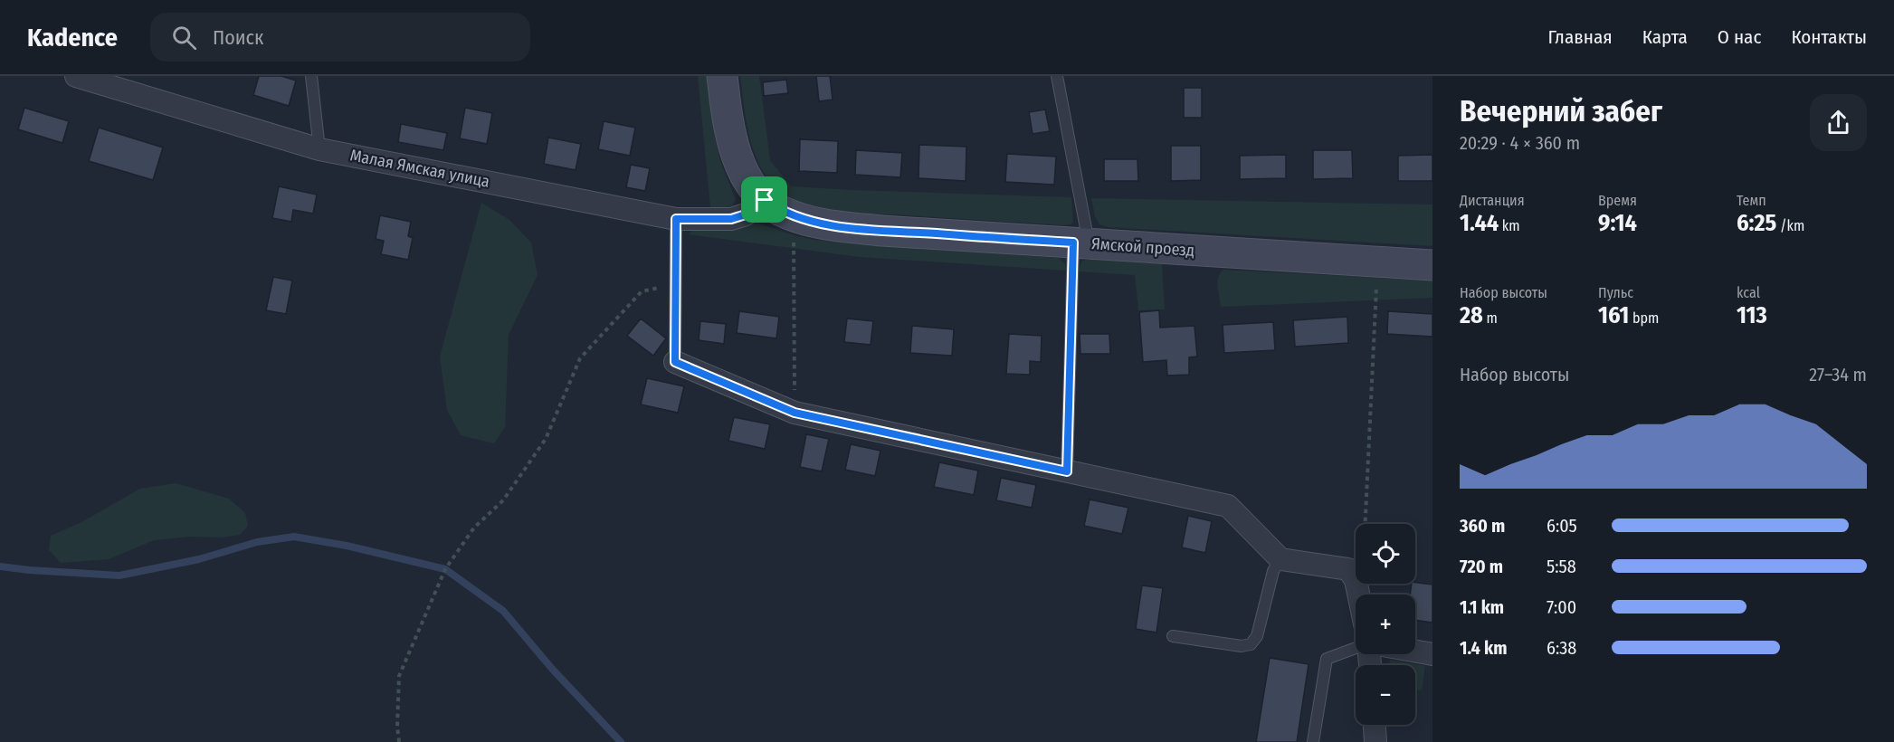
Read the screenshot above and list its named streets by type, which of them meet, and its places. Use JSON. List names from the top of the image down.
{
  "streets": {
    "main road": ["Ямской проезд"],
    "street": ["Малая Ямская улица"]
  },
  "crossings": [
    ["Малая Ямская улица", "Ямской проезд"]
  ],
  "page": {
    "header": "Kadence",
    "search": "Поиск",
    "nav": [
      "Главная",
      "Карта",
      "О нас",
      "Контакты"
    ],
    "heading": ["Вечерний забег", "20:29 · 4 × 360 m"],
    "stats": [
      ["Дистанция", "1.44 km"],
      ["Время", "9:14"],
      ["Темп", "6:25 /km"],
      ["Набор высоты", "28 m"],
      ["Пульс", "161 bpm"],
      ["kcal", "113"]
    ],
    "chart": ["Набор высоты", "27–34 m"],
    "list": [
      {
        "name": "360 m",
        "note": "6:05"
      },
      {
        "name": "720 m",
        "note": "5:58"
      },
      {
        "name": "1.1 km",
        "note": "7:00"
      },
      {
        "name": "1.4 km",
        "note": "6:38"
      }
    ],
    "map_buttons": ["+", "−"]
  }
}
